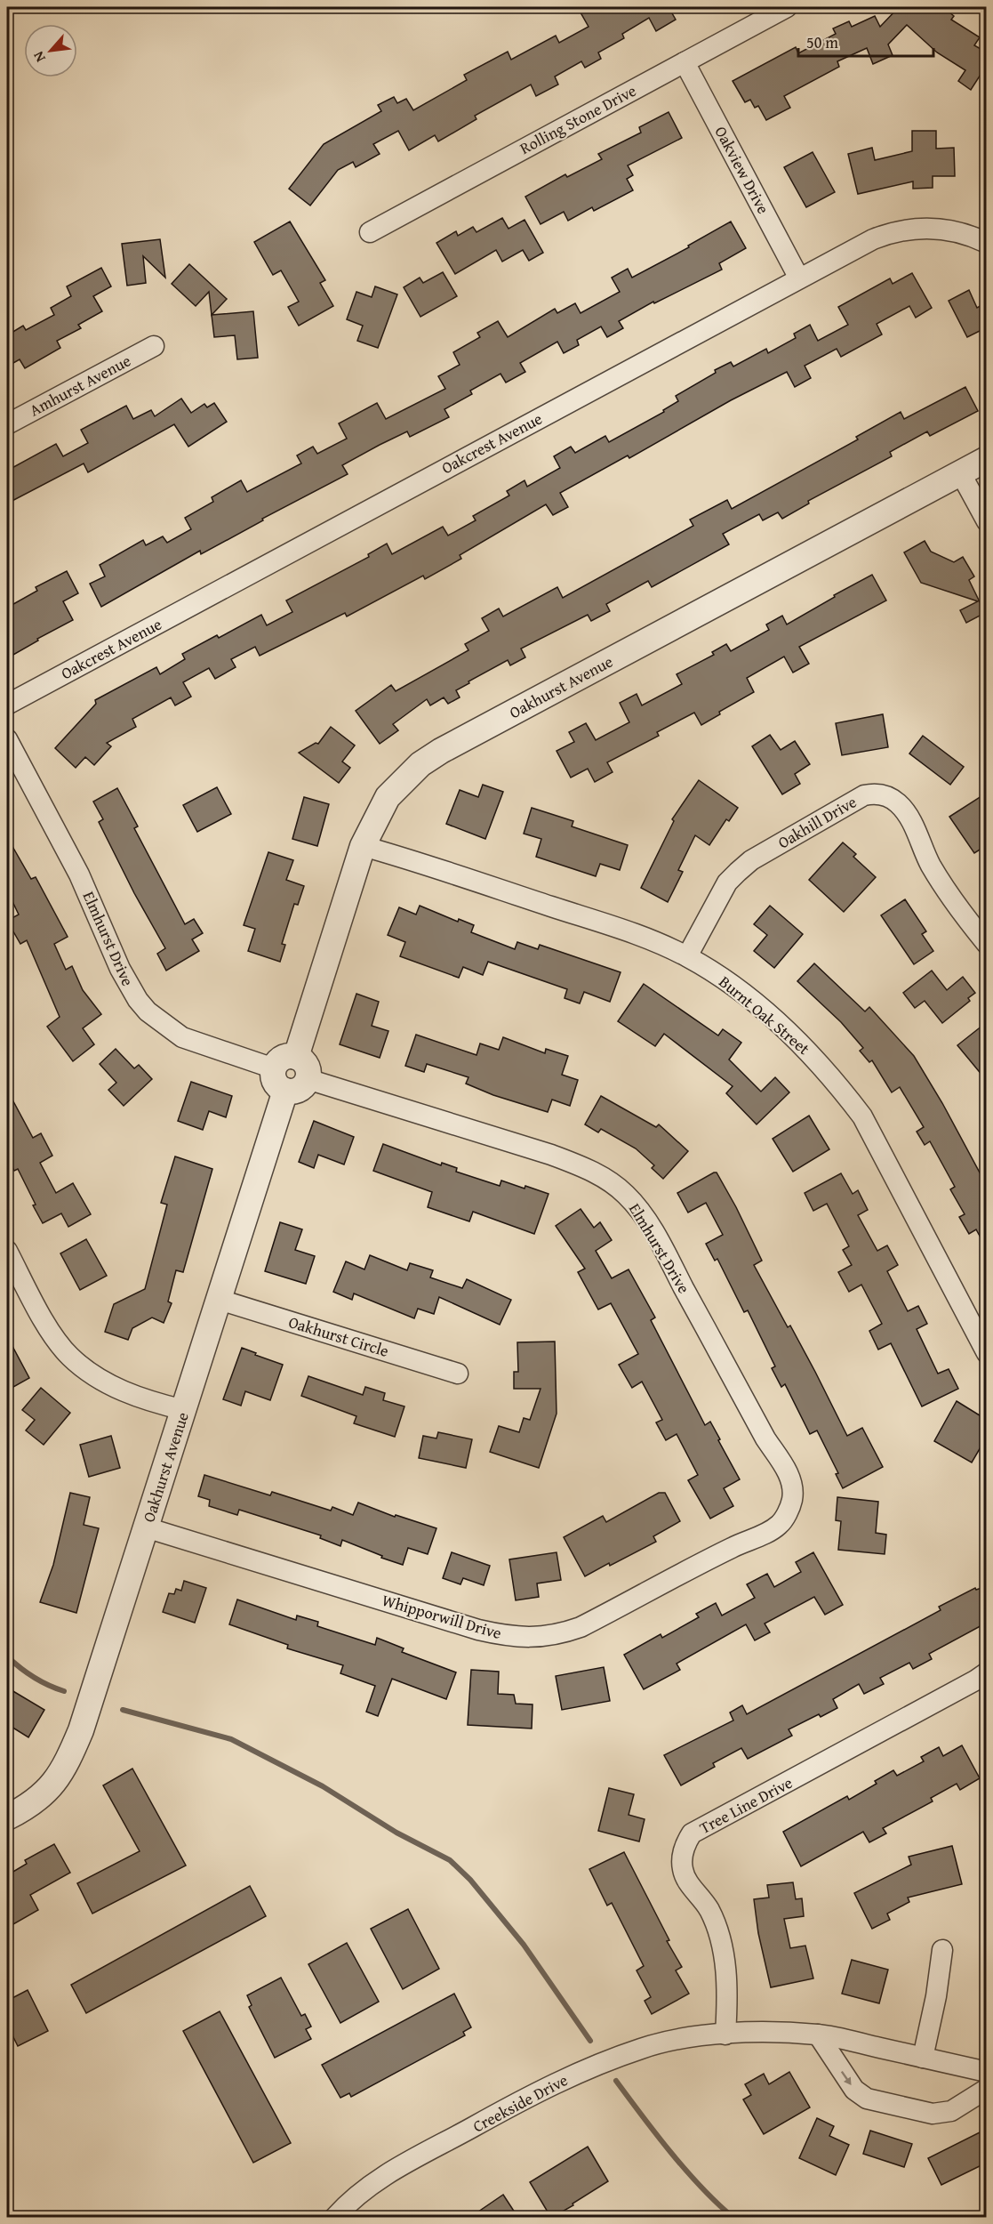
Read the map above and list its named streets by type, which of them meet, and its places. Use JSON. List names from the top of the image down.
{
  "streets": {
    "street": [
      "Rolling Stone Drive",
      "Oakview Drive",
      "Amhurst Avenue",
      "Oakcrest Avenue",
      "Oakhurst Avenue",
      "Oakhill Drive",
      "Elmhurst Drive",
      "Burnt Oak Street",
      "Oakhurst Circle",
      "Whipporwill Drive",
      "Tree Line Drive",
      "Creekside Drive"
    ]
  },
  "crossings": [
    ["Rolling Stone Drive", "Oakview Drive"],
    ["Oakview Drive", "Oakcrest Avenue"],
    ["Oakhurst Avenue", "Elmhurst Drive"],
    ["Oakhurst Avenue", "Burnt Oak Street"],
    ["Oakhurst Avenue", "Oakhurst Circle"],
    ["Oakhurst Avenue", "Whipporwill Drive"],
    ["Oakhill Drive", "Burnt Oak Street"],
    ["Elmhurst Drive", "Whipporwill Drive"],
    ["Tree Line Drive", "Creekside Drive"]
  ],
  "scale_bar": "50 m",
  "north": "bottom left"
}
